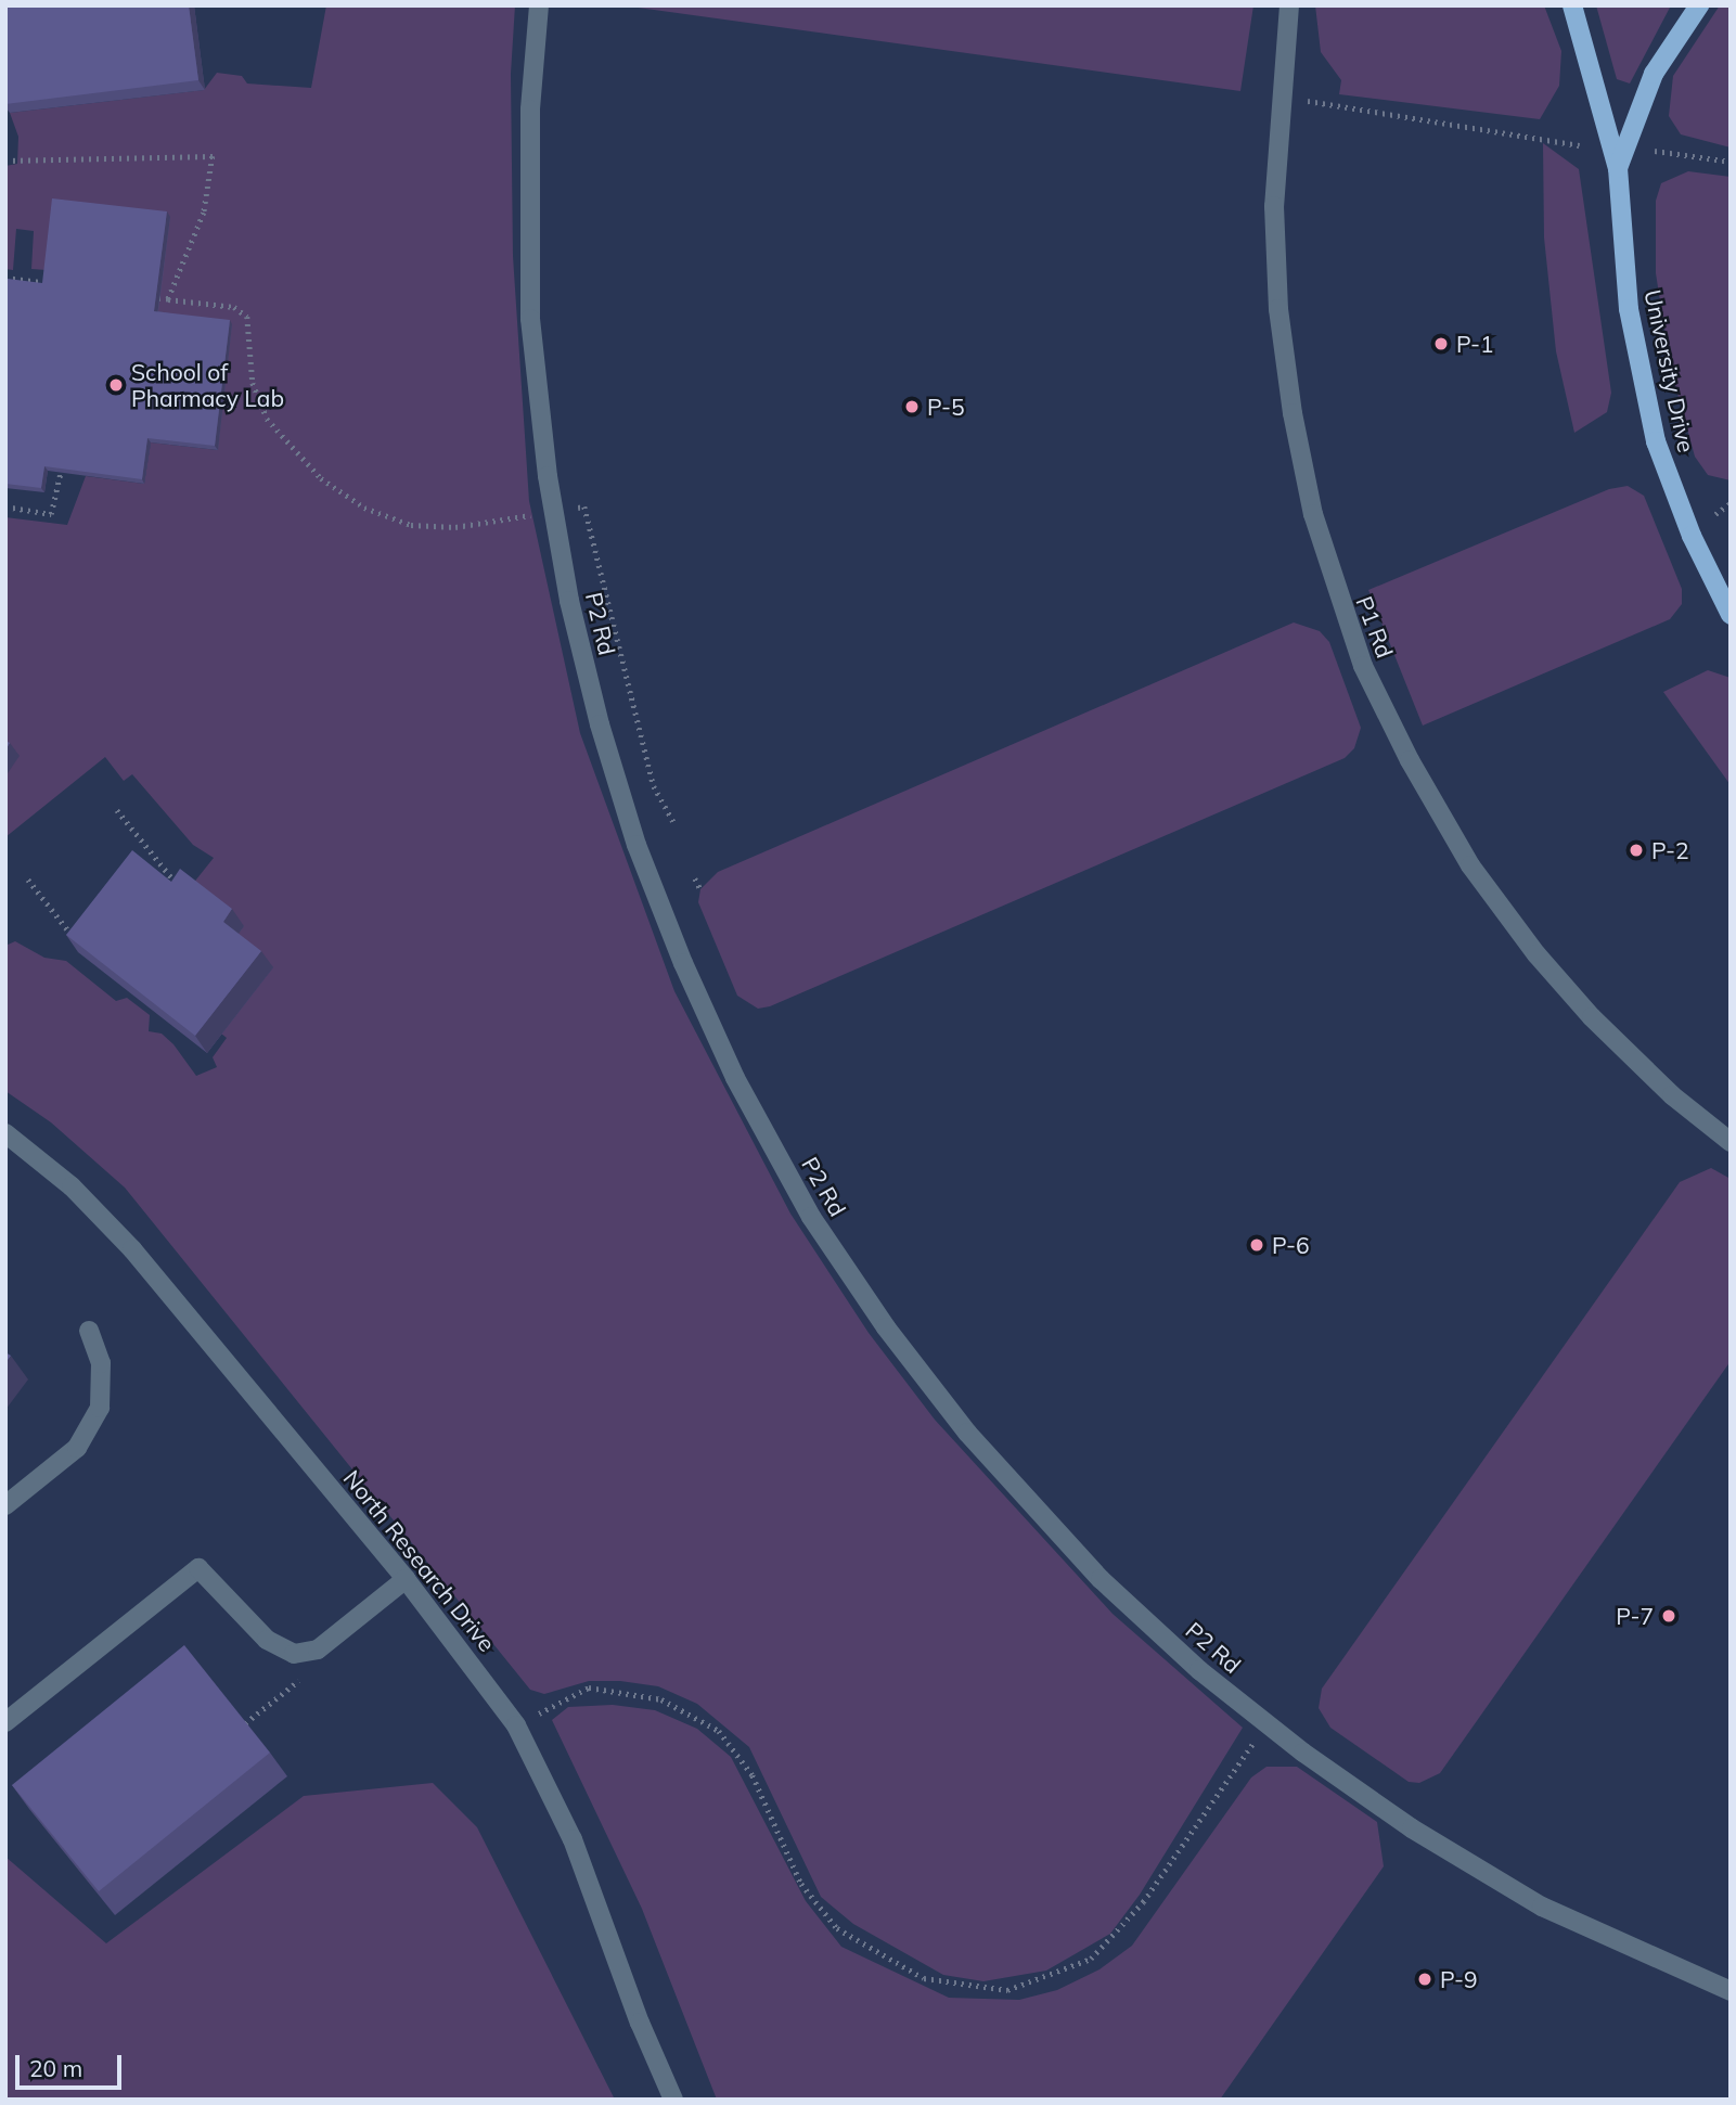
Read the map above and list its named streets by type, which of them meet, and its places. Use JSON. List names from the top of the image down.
{
  "streets": {
    "main road": ["University Drive"],
    "street": ["P2 Rd", "P1 Rd", "North Research Drive"]
  },
  "places": [
    "P-1",
    "School of Pharmacy Lab",
    "P-5",
    "P-2",
    "P-6",
    "P-7",
    "P-9"
  ],
  "scale_bar": "20 m"
}
